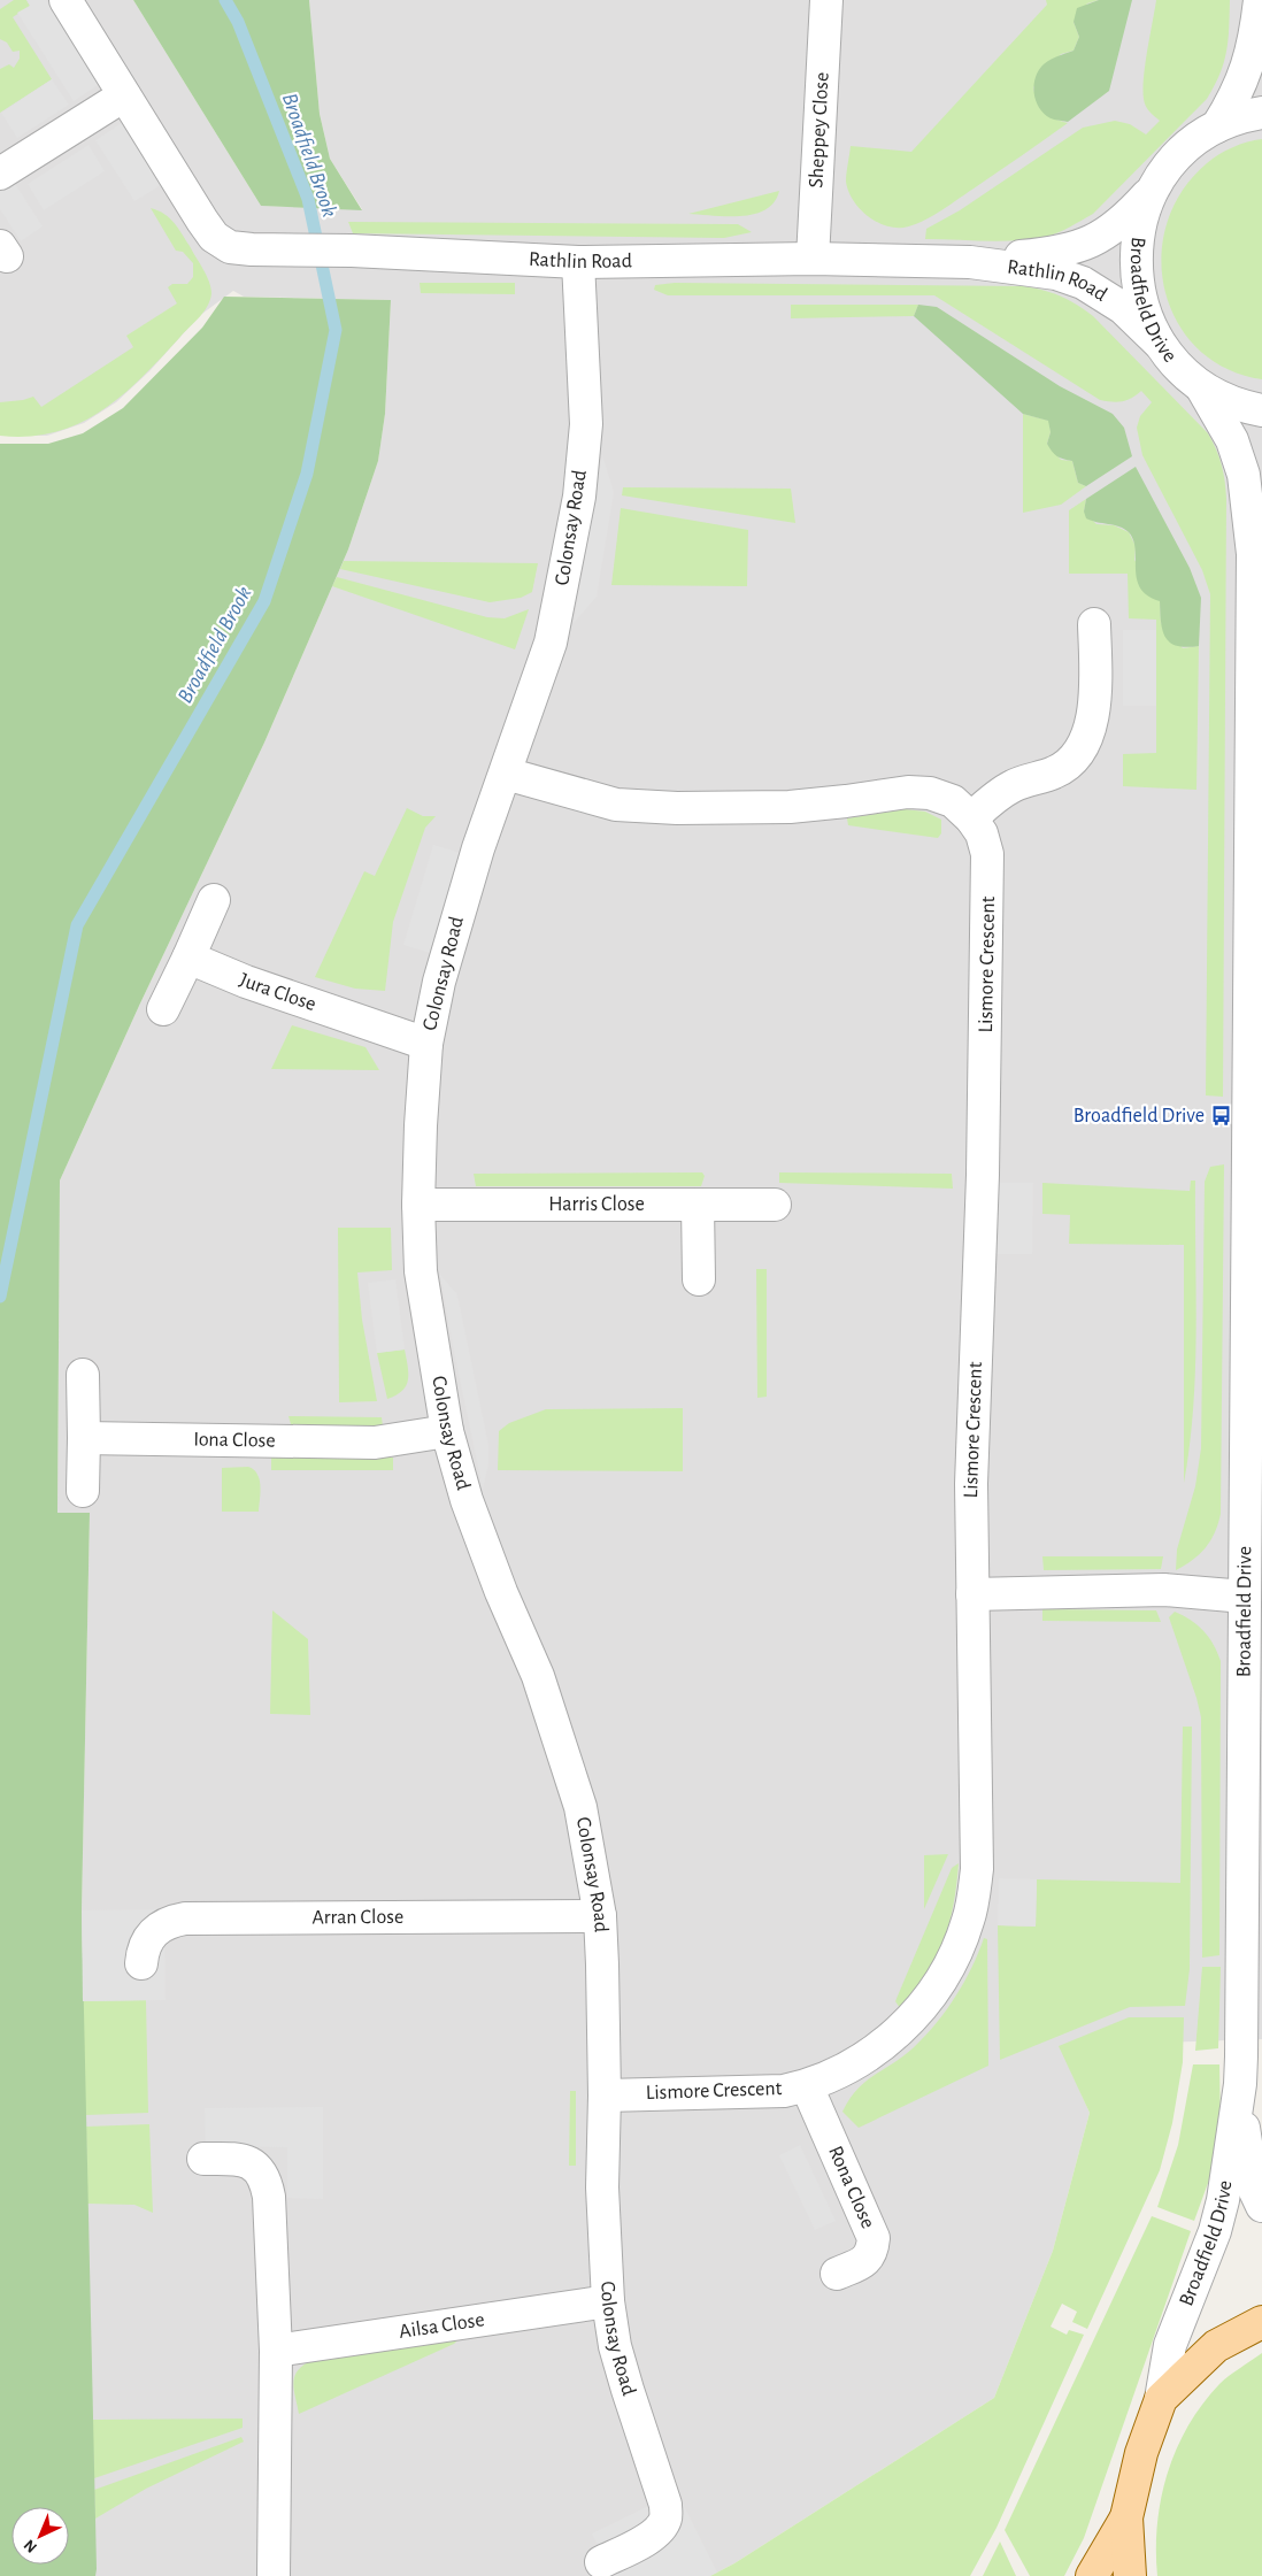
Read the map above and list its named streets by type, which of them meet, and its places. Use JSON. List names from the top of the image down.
{
  "streets": {
    "street": [
      "Sheppey Close",
      "Rathlin Road",
      "Broadfield Drive",
      "Colonsay Road",
      "Lismore Crescent",
      "Jura Close",
      "Harris Close",
      "Iona Close",
      "Arran Close",
      "Rona Close",
      "Ailsa Close"
    ]
  },
  "crossings": [
    ["Sheppey Close", "Rathlin Road"],
    ["Rathlin Road", "Broadfield Drive"],
    ["Rathlin Road", "Colonsay Road"],
    ["Colonsay Road", "Lismore Crescent"],
    ["Colonsay Road", "Jura Close"],
    ["Colonsay Road", "Harris Close"],
    ["Colonsay Road", "Iona Close"],
    ["Colonsay Road", "Arran Close"],
    ["Colonsay Road", "Ailsa Close"],
    ["Lismore Crescent", "Rona Close"]
  ],
  "water": ["Broadfield Brook"],
  "places": {
    "bus stop": ["Broadfield Drive"]
  },
  "north": "bottom left"
}
